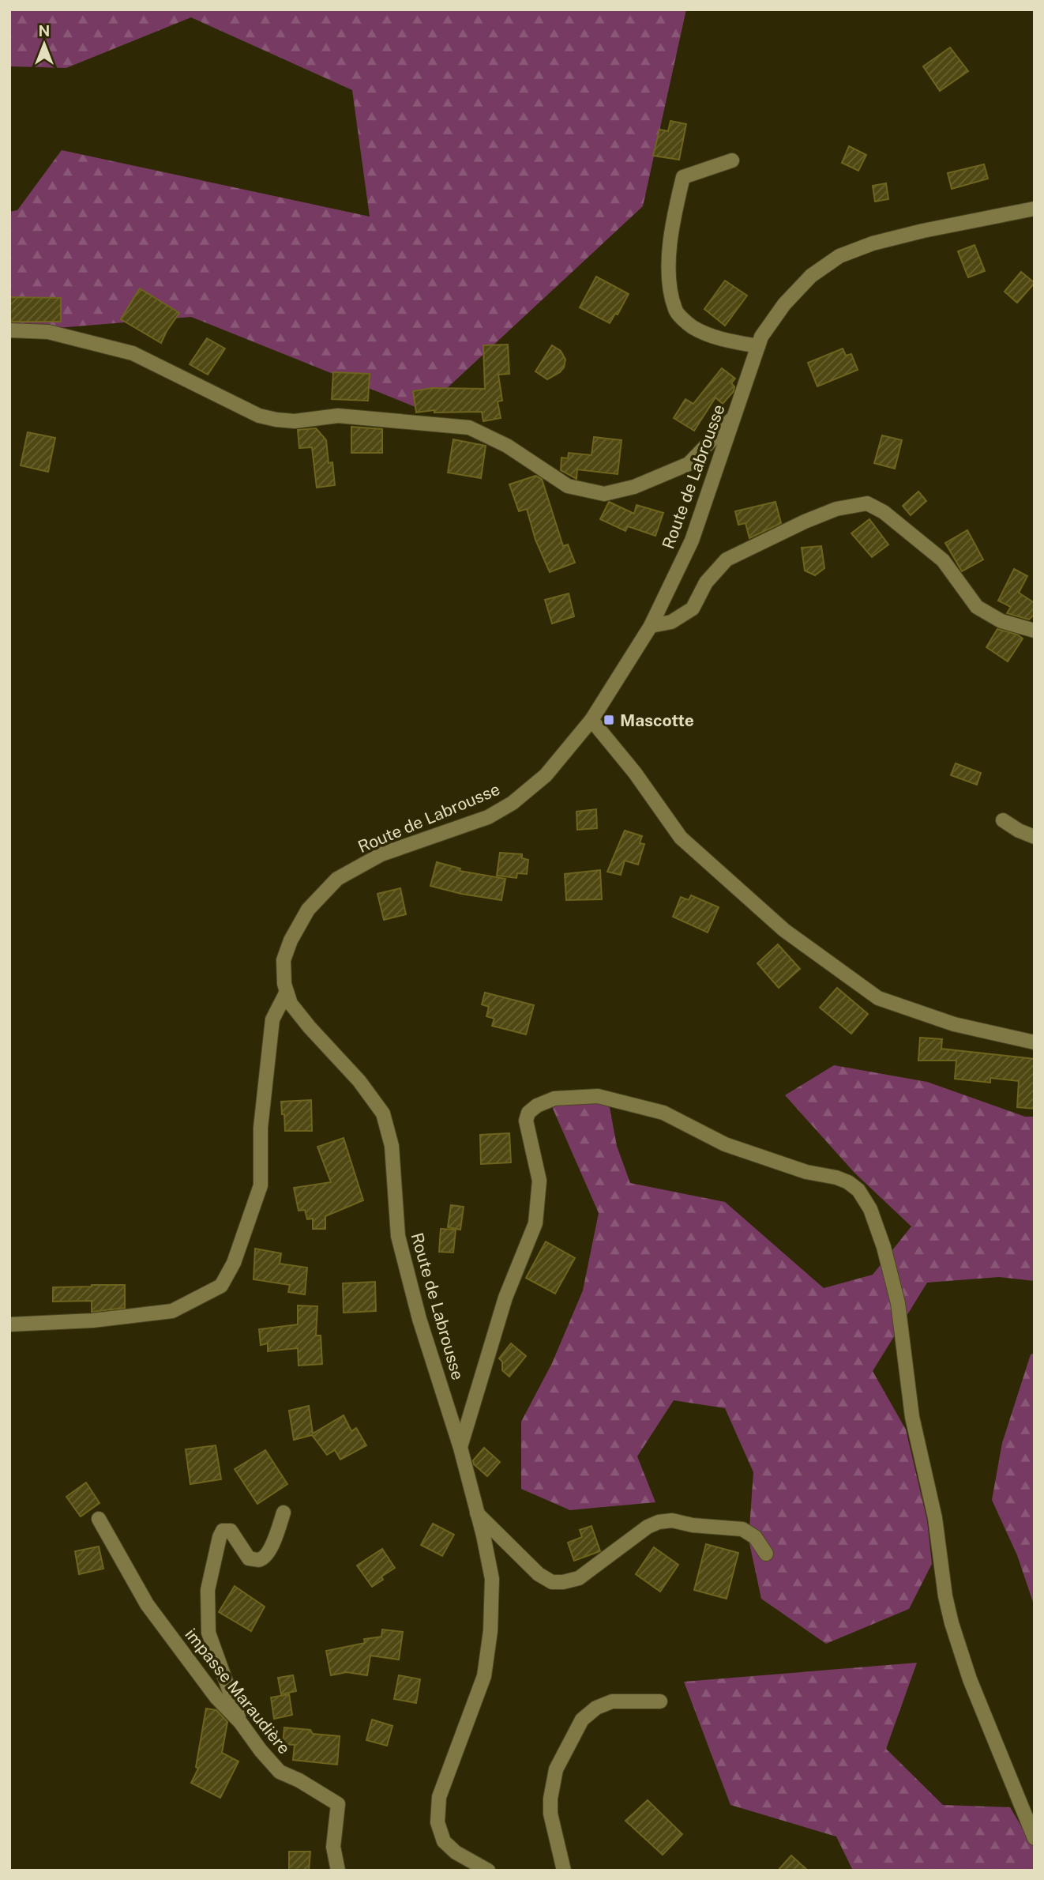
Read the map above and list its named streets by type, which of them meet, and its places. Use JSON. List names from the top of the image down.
{
  "streets": {
    "street": ["Route de Labrousse", "impasse Maraudière"]
  },
  "places": {
    "transit": ["Mascotte"]
  },
  "north": "top"
}
